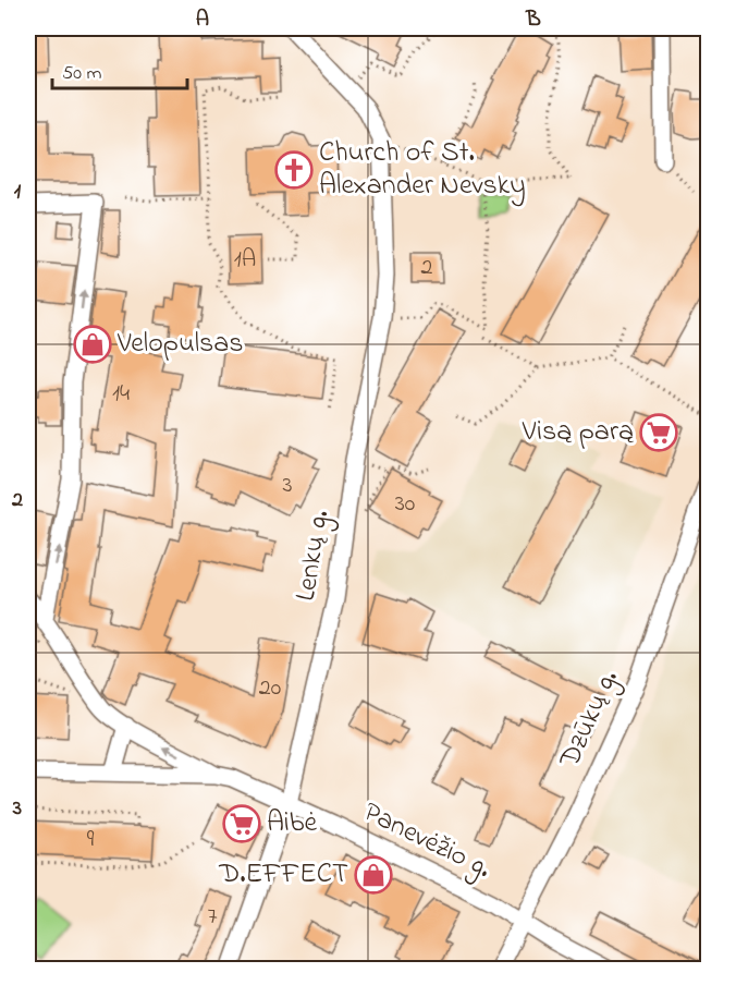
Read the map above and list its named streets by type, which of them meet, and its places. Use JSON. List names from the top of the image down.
{
  "streets": {
    "street": ["Lenkų g.", "Dzūkų g.", "Panevėžio g."]
  },
  "crossings": [
    ["Lenkų g.", "Panevėžio g."],
    ["Dzūkų g.", "Panevėžio g."]
  ],
  "places": {
    "church": ["Church of St. Alexander Nevsky"],
    "shop": ["Velopulsas", "D.EFFECT"],
    "supermarket": ["Visą parą", "Aibė"]
  },
  "house_numbers": [
    "1A",
    "2",
    "14",
    "3",
    "30",
    "20",
    "9",
    "7"
  ],
  "scale_bar": "50 m",
  "grid": {
    "columns": ["A", "B"],
    "rows": ["1", "2", "3"]
  }
}
